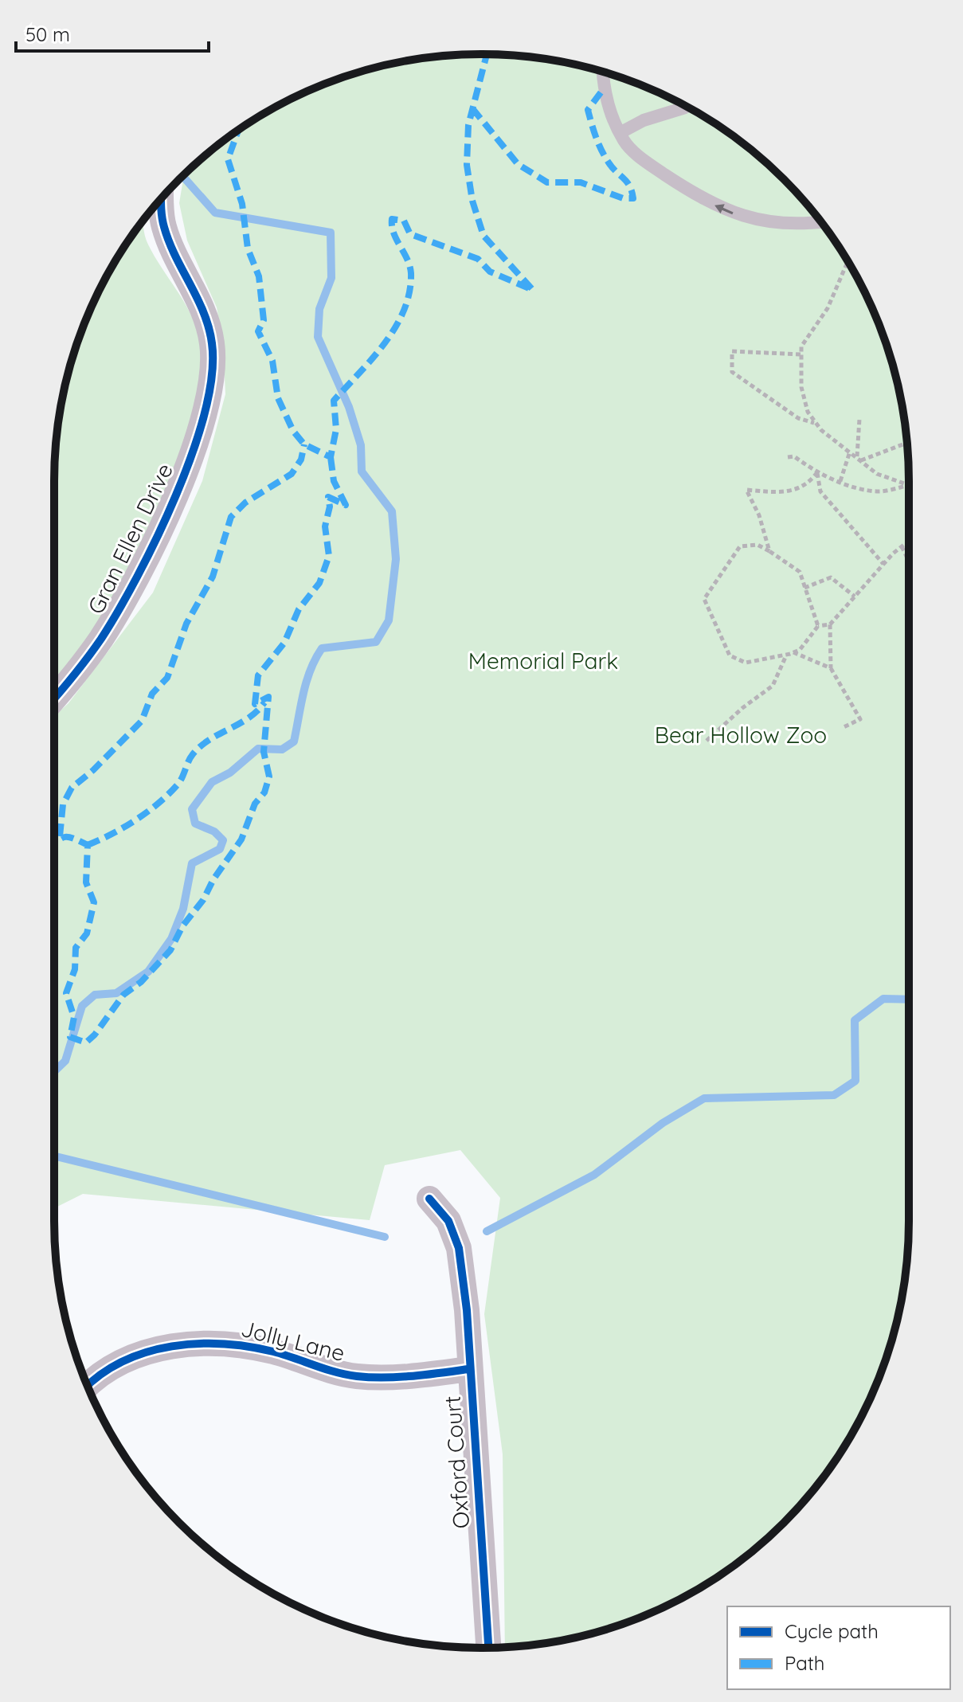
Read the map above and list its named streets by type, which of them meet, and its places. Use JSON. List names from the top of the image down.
{
  "streets": {
    "street": ["Gran Ellen Drive", "Jolly Lane", "Oxford Court"]
  },
  "crossings": [
    ["Jolly Lane", "Oxford Court"]
  ],
  "parks": ["Memorial Park", "Bear Hollow Zoo"],
  "legend": ["Cycle path", "Path"],
  "scale_bar": "50 m"
}
